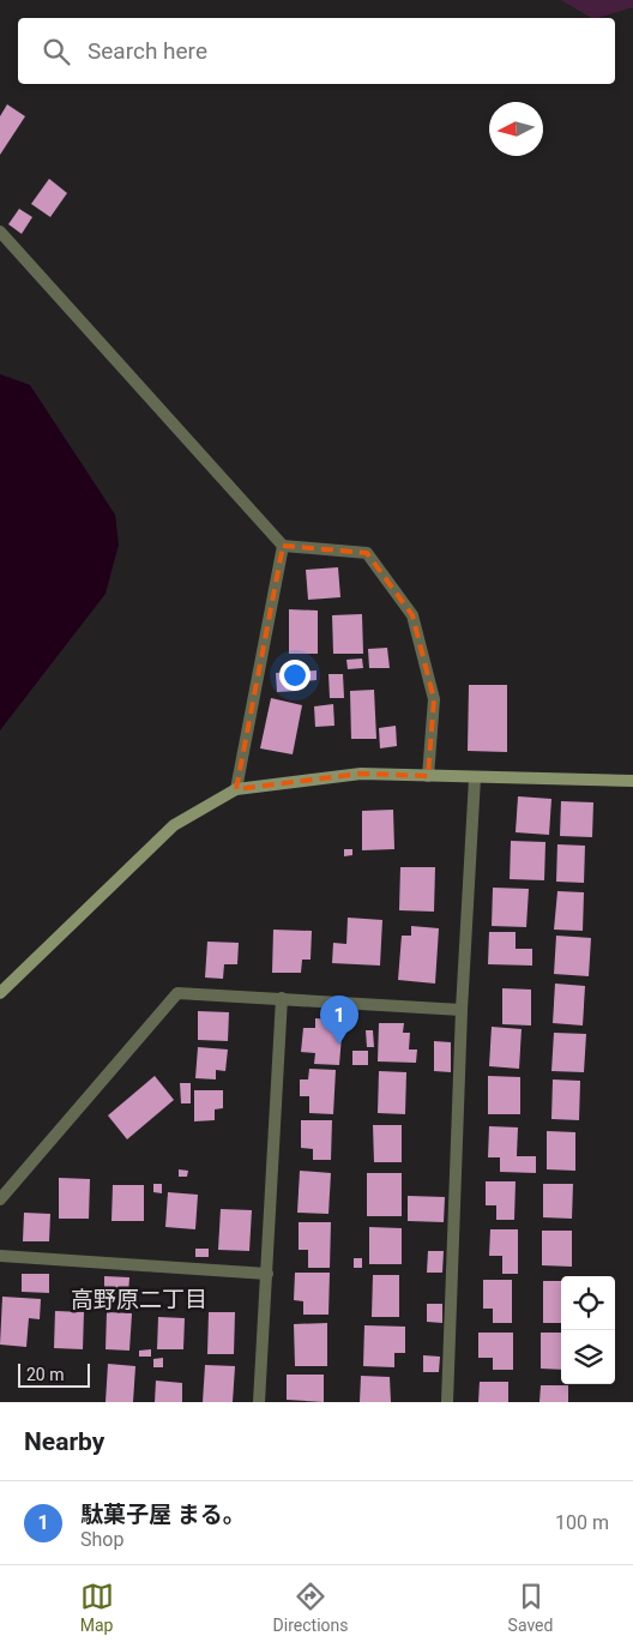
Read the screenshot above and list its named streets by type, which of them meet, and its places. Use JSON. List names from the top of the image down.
{
  "districts": ["高野原二丁目"],
  "scale_bar": "20 m",
  "north": "left",
  "page": {
    "search": "Search here",
    "pins": "1",
    "scale": "20 m",
    "heading": "Nearby",
    "list": [
      {
        "mark": "1",
        "name": "駄菓子屋 まる。",
        "note": "Shop",
        "value": "100 m"
      }
    ],
    "nav": ["Map", "Directions", "Saved"]
  }
}
